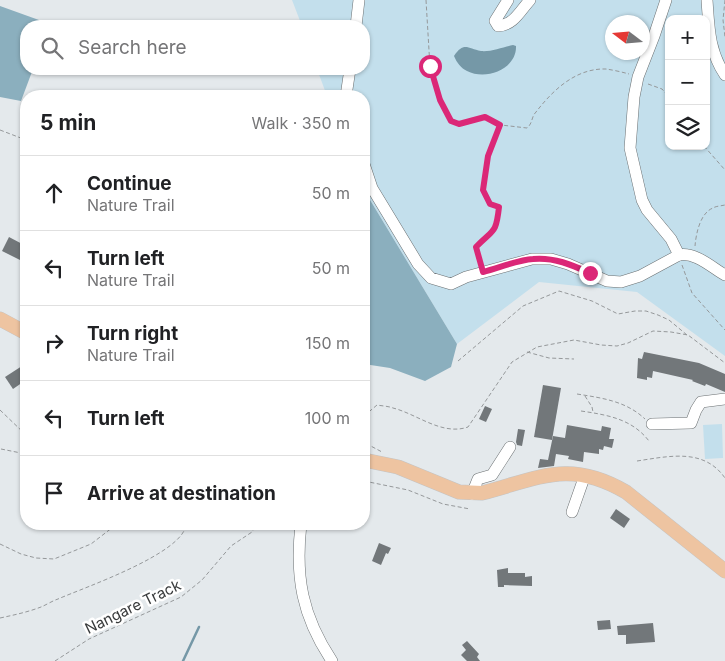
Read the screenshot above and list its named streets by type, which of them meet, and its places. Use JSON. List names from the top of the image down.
{
  "streets": {
    "path": ["Nangare Track"]
  },
  "north": "left",
  "page": {
    "map_buttons": ["+", "−"],
    "search": "Search here",
    "heading": ["5 min", "Walk · 350 m"],
    "list": [
      ["Continue", "Nature Trail", "50 m"],
      ["Turn left", "Nature Trail", "50 m"],
      ["Turn right", "Nature Trail", "150 m"],
      ["Turn left", "100 m"],
      "Arrive at destination"
    ]
  }
}
